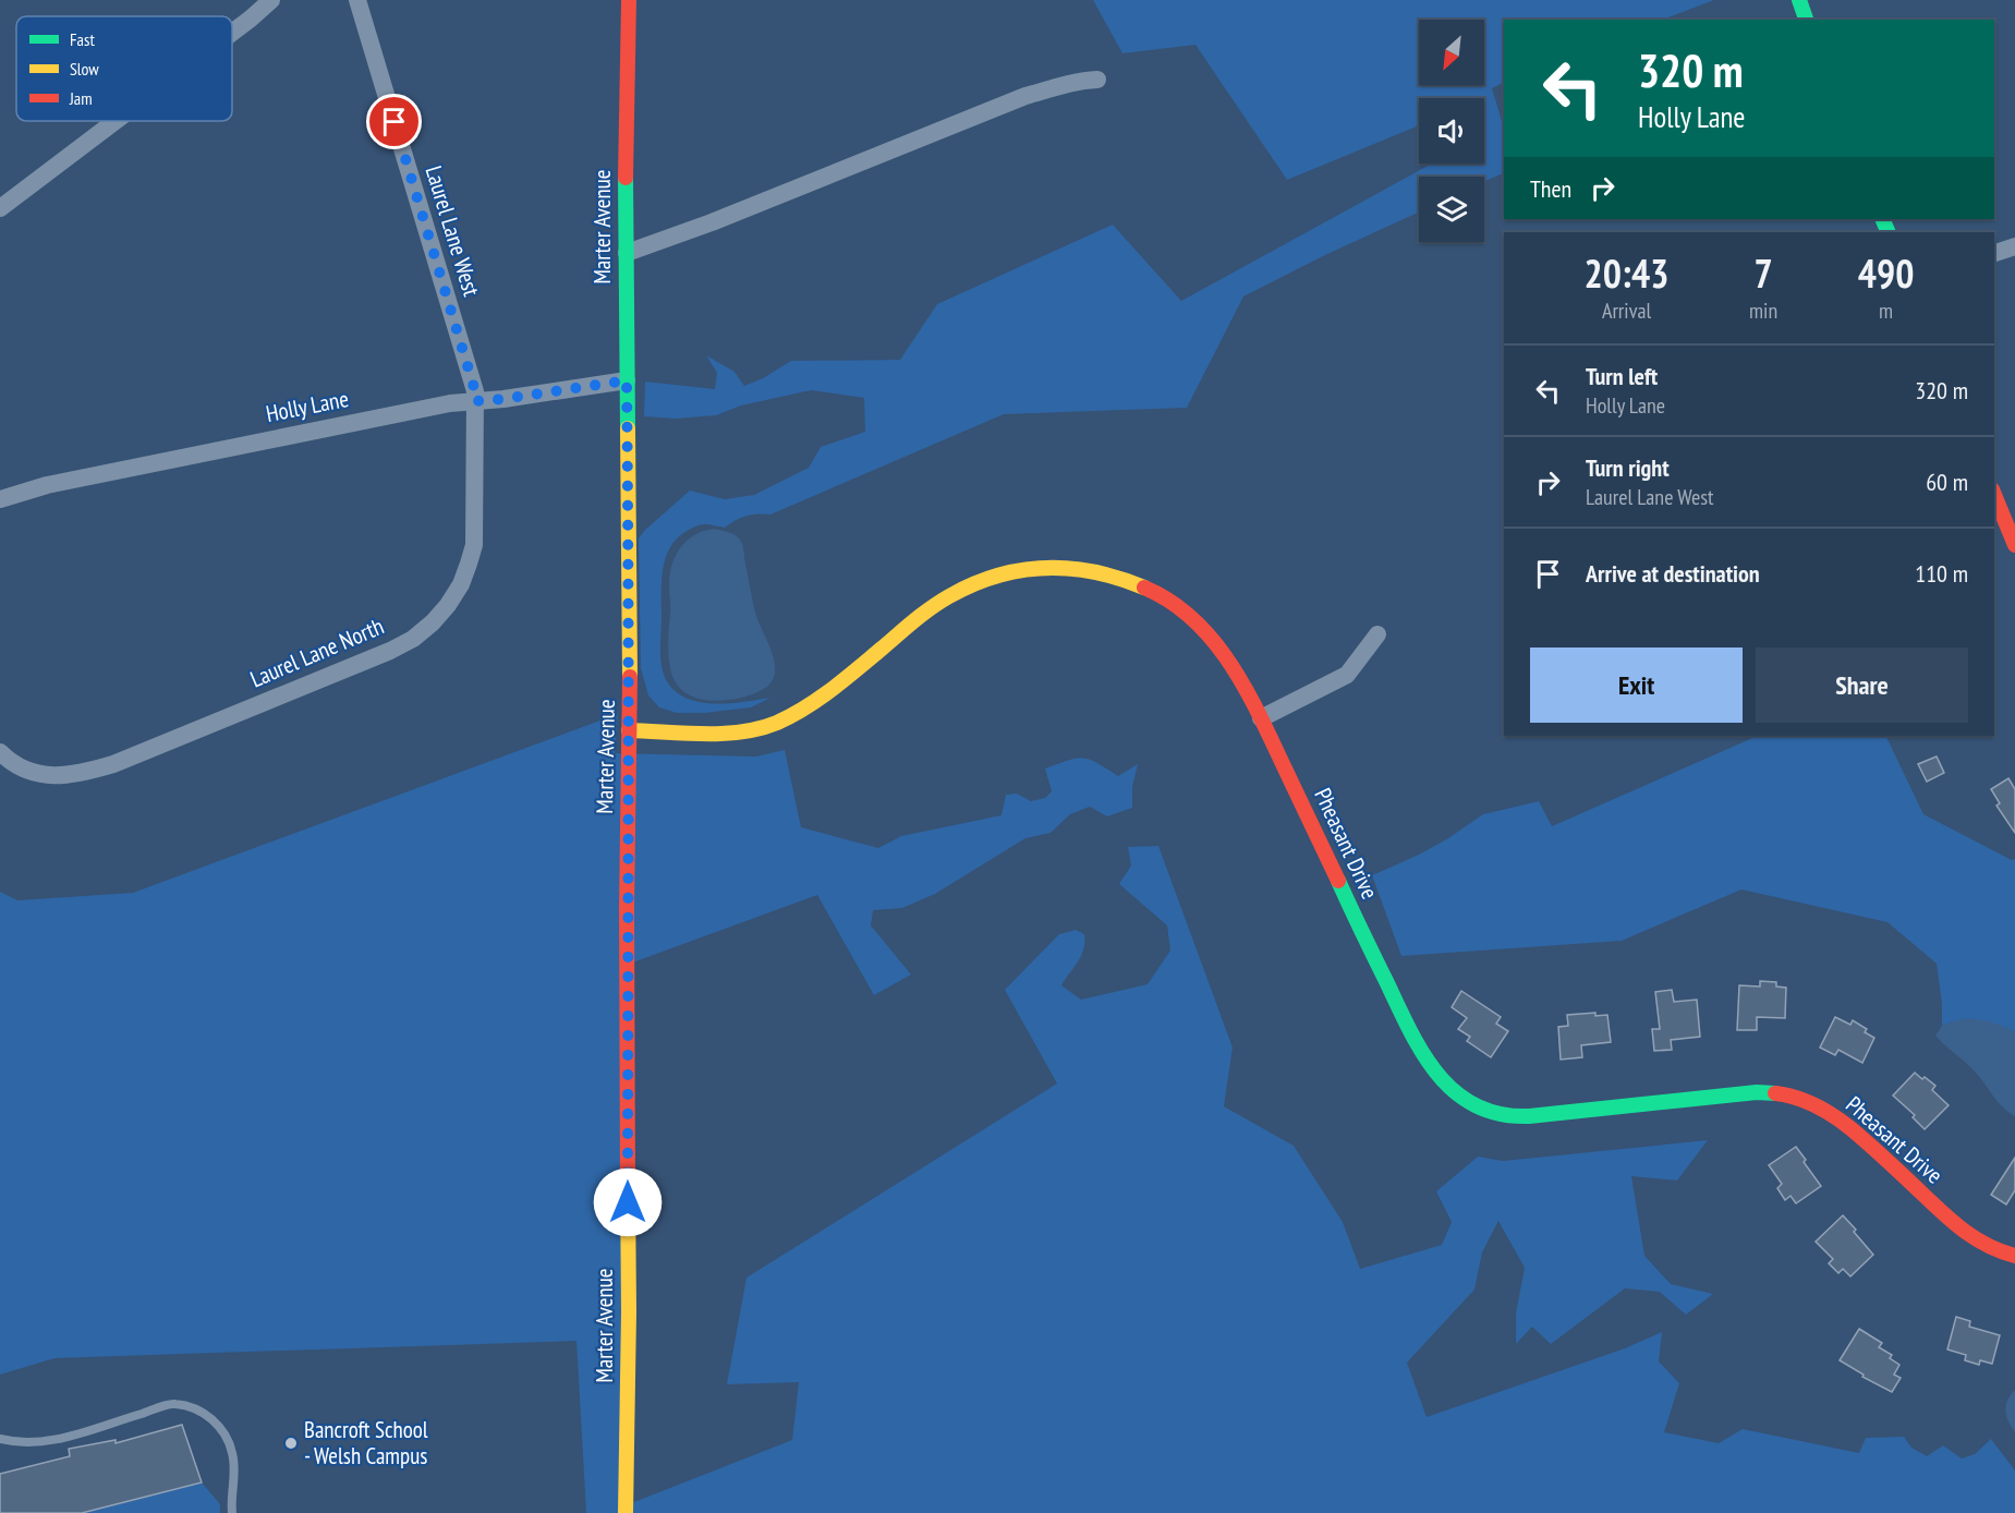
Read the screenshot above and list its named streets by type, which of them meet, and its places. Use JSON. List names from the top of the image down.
{
  "streets": {
    "street": [
      "Marter Avenue",
      "Laurel Lane West",
      "Holly Lane",
      "Laurel Lane North",
      "Pheasant Drive"
    ]
  },
  "crossings": [
    ["Marter Avenue", "Holly Lane"],
    ["Marter Avenue", "Pheasant Drive"],
    ["Laurel Lane West", "Holly Lane"],
    ["Laurel Lane West", "Laurel Lane North"],
    ["Holly Lane", "Laurel Lane North"]
  ],
  "places": ["Bancroft School - Welsh Campus"],
  "legend": ["Fast", "Slow", "Jam"],
  "north": "bottom left",
  "page": {
    "turn": ["320 m", "Holly Lane"],
    "then": "Then",
    "eta": [
      "20:43",
      "Arrival",
      "7",
      "min",
      "490",
      "m"
    ],
    "list": [
      {
        "name": "Turn left",
        "note": "Holly Lane",
        "value": "320 m"
      },
      {
        "name": "Turn right",
        "note": "Laurel Lane West",
        "value": "60 m"
      },
      {
        "name": "Arrive at destination",
        "value": "110 m"
      }
    ],
    "buttons": ["Exit", "Share"]
  }
}
